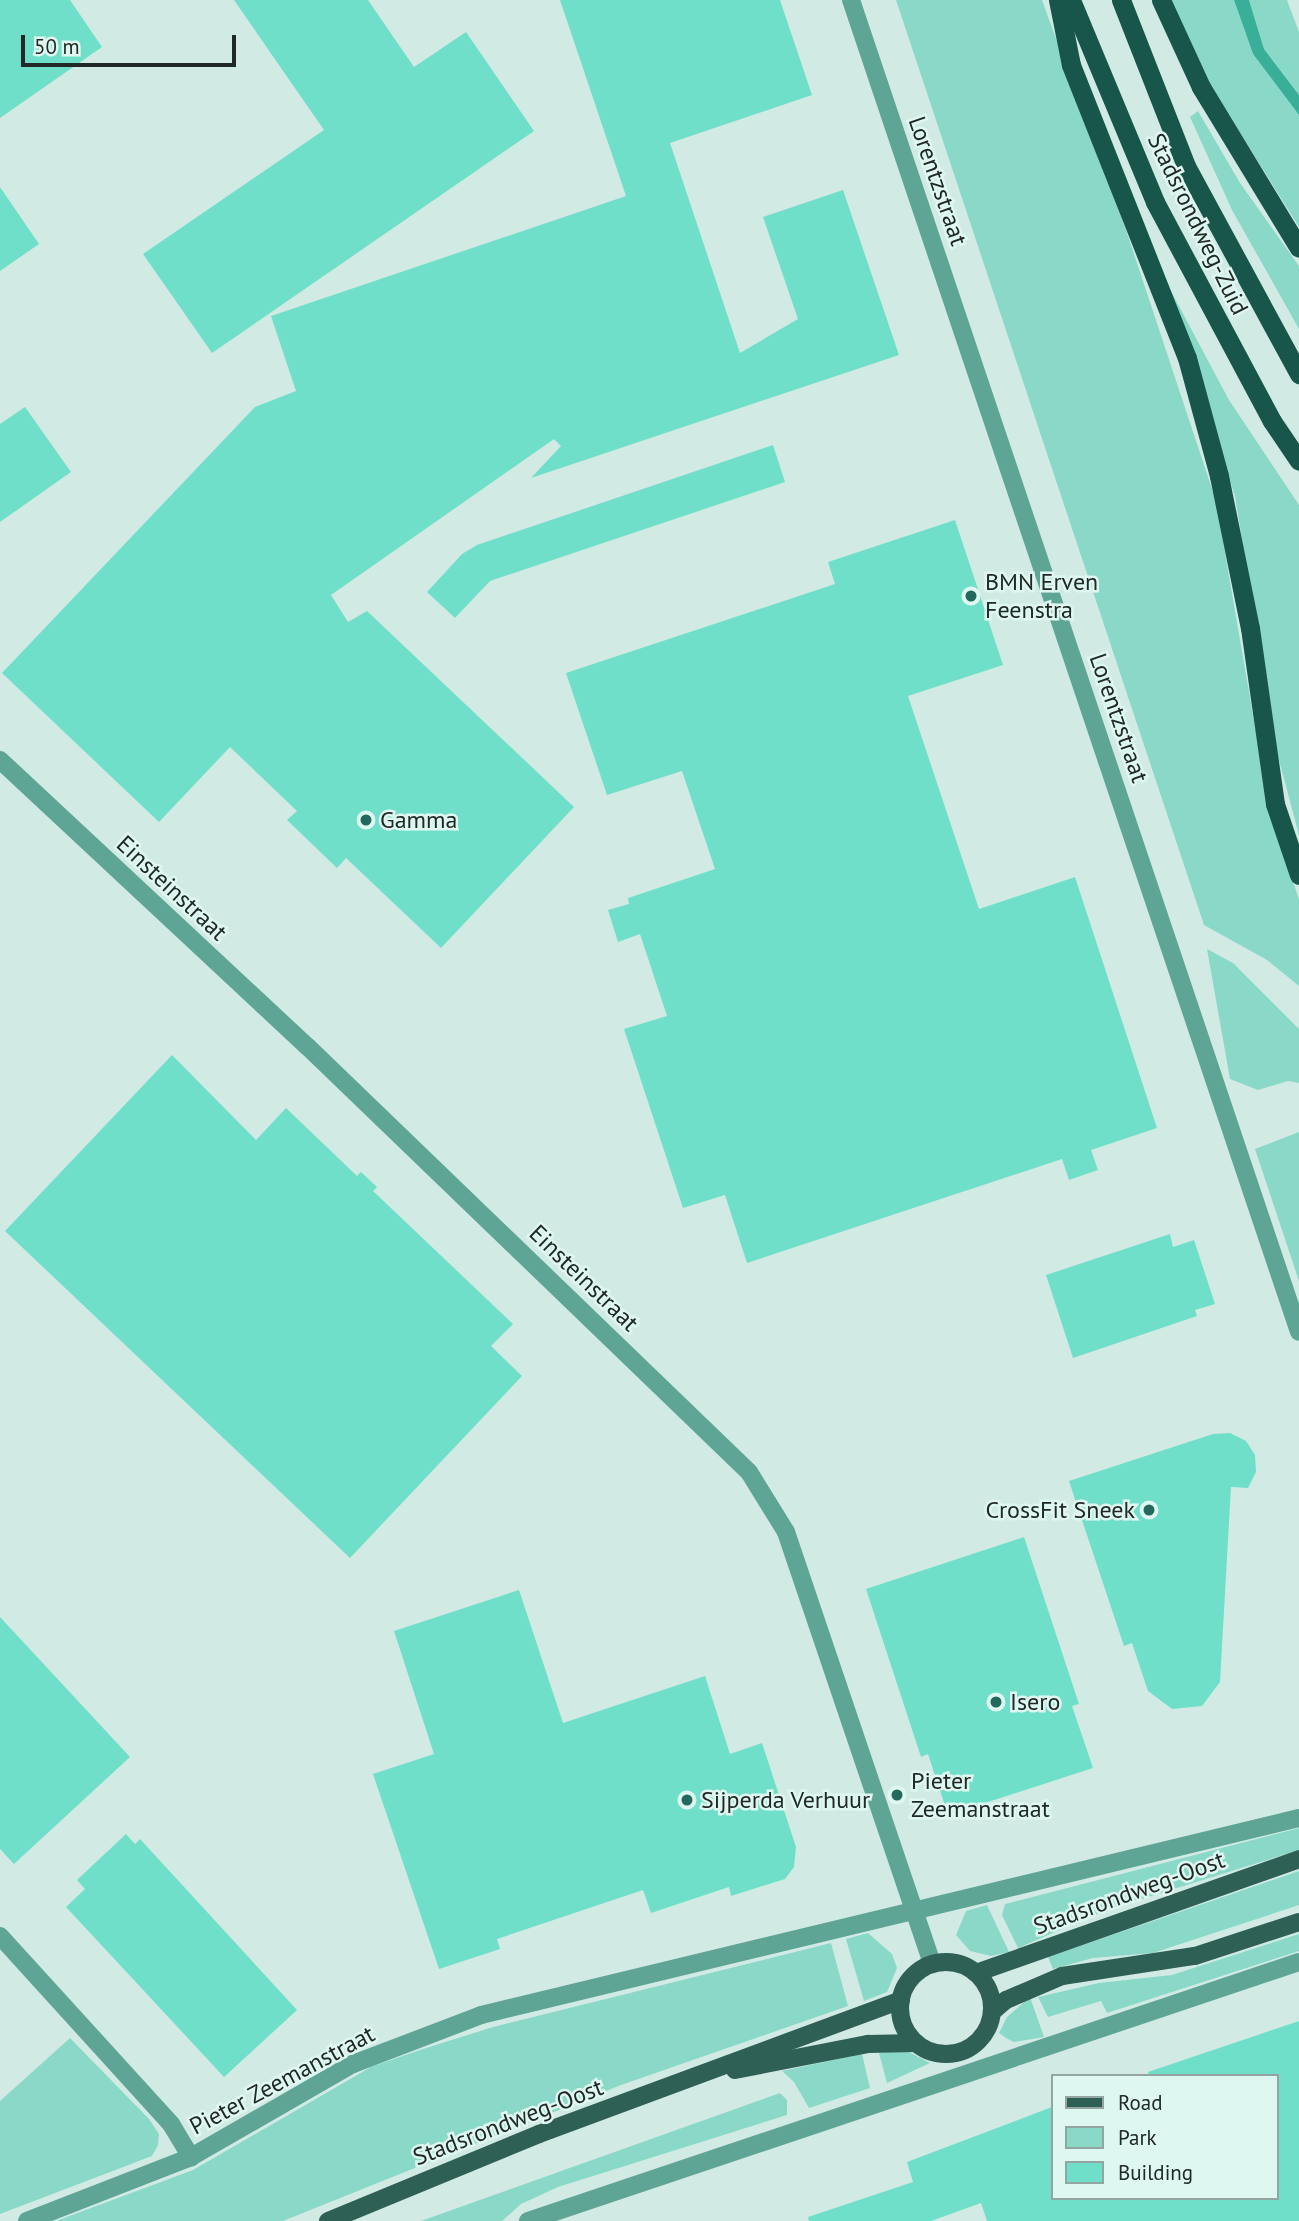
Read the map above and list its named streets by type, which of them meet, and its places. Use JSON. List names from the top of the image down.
{
  "streets": {
    "highway": ["Stadsrondweg-Zuid"],
    "main road": ["Stadsrondweg-Oost"],
    "street": ["Lorentzstraat", "Einsteinstraat", "Pieter Zeemanstraat"]
  },
  "crossings": [
    ["Einsteinstraat", "Stadsrondweg-Oost"],
    ["Einsteinstraat", "Pieter Zeemanstraat"]
  ],
  "places": [
    "BMN Erven Feenstra",
    "Gamma",
    "CrossFit Sneek",
    "Isero",
    "Pieter Zeemanstraat",
    "Sijperda Verhuur"
  ],
  "legend": ["Road", "Park", "Building"],
  "scale_bar": "50 m"
}
